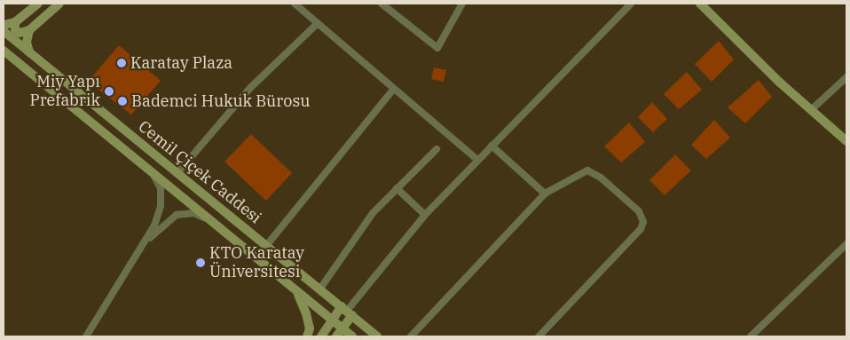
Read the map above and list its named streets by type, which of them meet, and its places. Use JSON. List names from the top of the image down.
{
  "streets": {
    "street": ["Cemil Çiçek Caddesi"]
  },
  "places": [
    "Karatay Plaza",
    "Miy Yapı Prefabrik",
    "Bademci Hukuk Bürosu",
    "KTO Karatay Üniversitesi"
  ]
}
